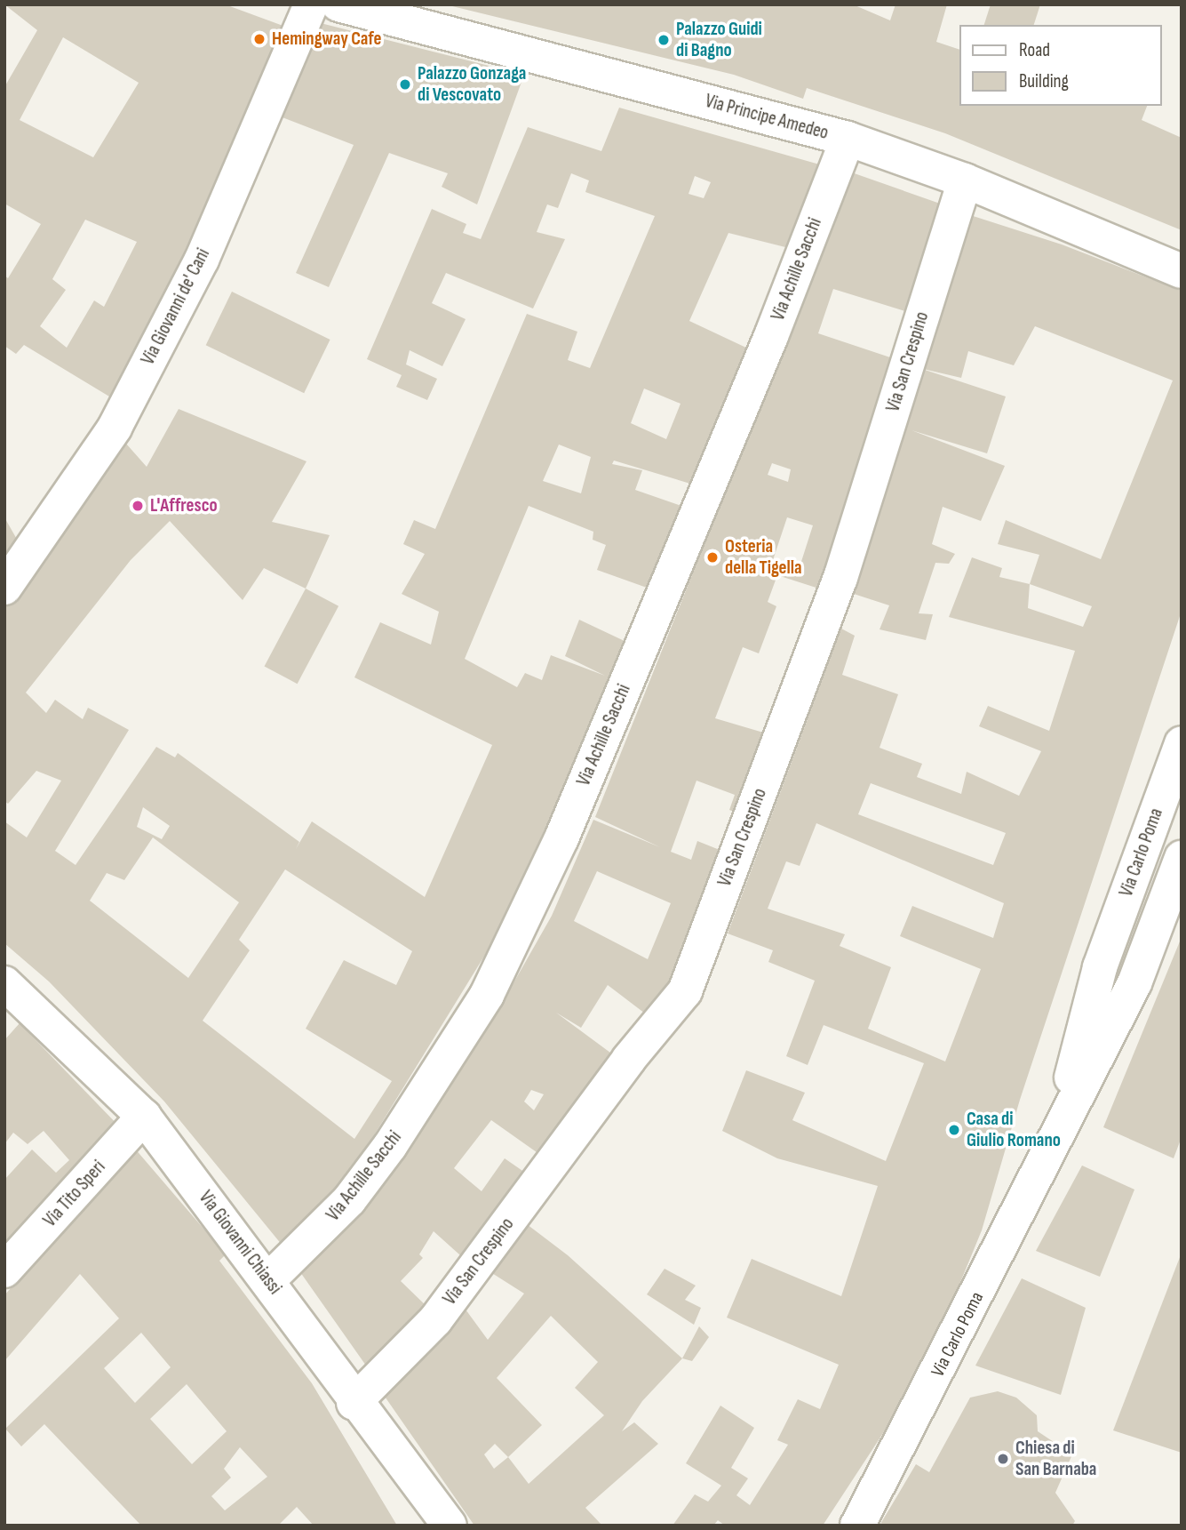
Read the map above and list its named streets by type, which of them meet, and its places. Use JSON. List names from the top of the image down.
{
  "streets": {
    "street": [
      "Via Principe Amedeo",
      "Via Achille Sacchi",
      "Via Giovanni de' Cani",
      "Via San Crespino",
      "Via Carlo Poma",
      "Via Tito Speri",
      "Via Giovanni Chiassi"
    ]
  },
  "crossings": [
    ["Via Principe Amedeo", "Via Achille Sacchi"],
    ["Via Principe Amedeo", "Via Giovanni de' Cani"],
    ["Via Principe Amedeo", "Via San Crespino"],
    ["Via Achille Sacchi", "Via Giovanni Chiassi"],
    ["Via San Crespino", "Via Giovanni Chiassi"],
    ["Via Tito Speri", "Via Giovanni Chiassi"]
  ],
  "places": [
    "Hemingway Cafe",
    "Palazzo Guidi di Bagno",
    "Palazzo Gonzaga di Vescovato",
    "L'Affresco",
    "Osteria della Tigella",
    "Casa di Giulio Romano",
    "Chiesa di San Barnaba"
  ],
  "legend": ["Road", "Building"]
}
